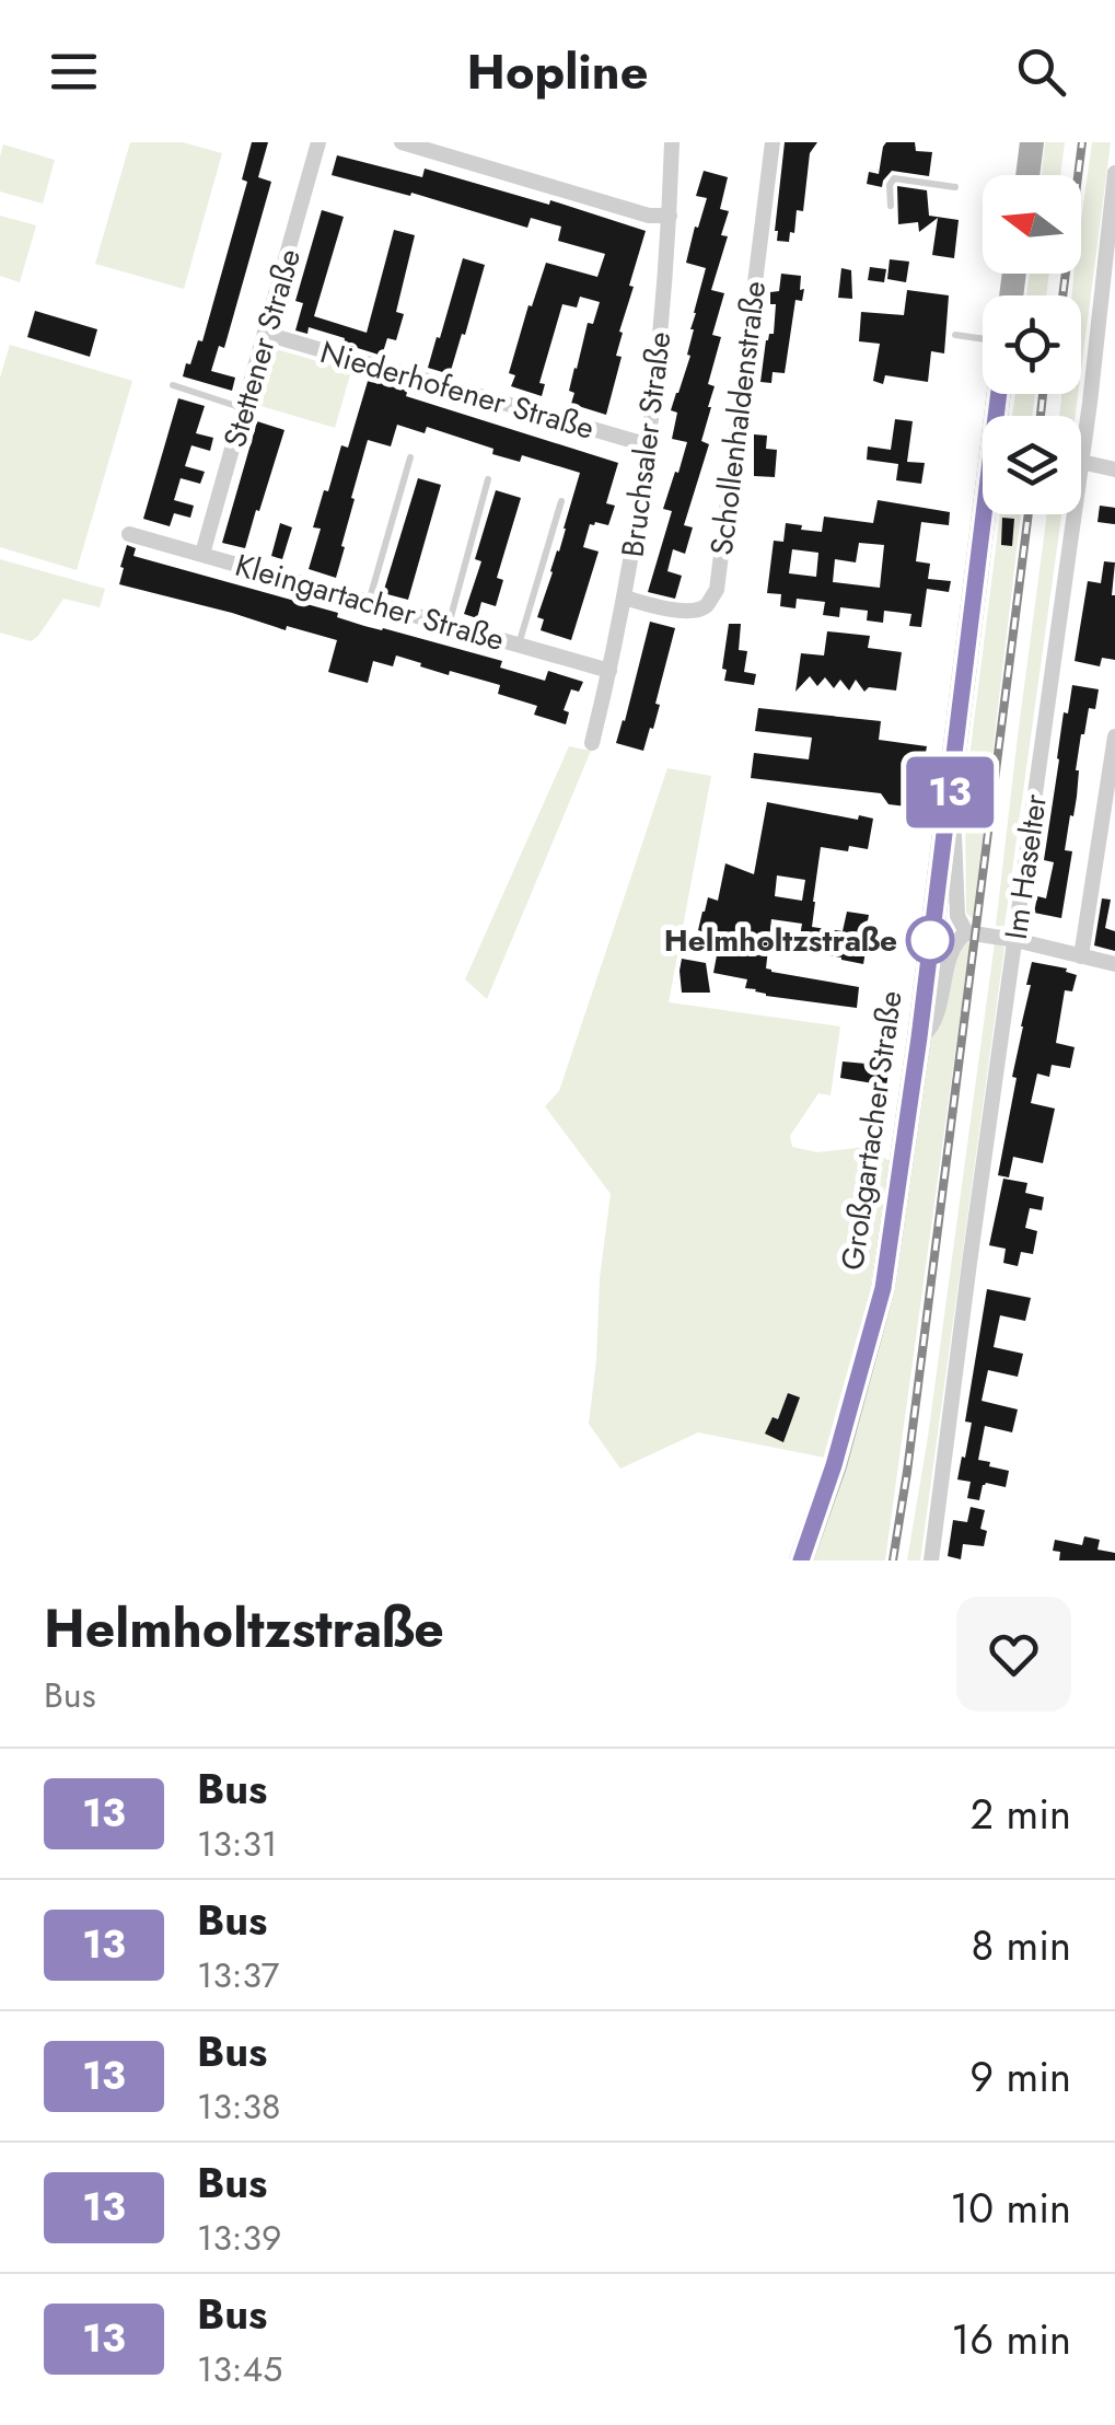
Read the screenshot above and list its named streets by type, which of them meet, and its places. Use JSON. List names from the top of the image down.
{
  "streets": {
    "main road": ["Großgartacher Straße"],
    "street": [
      "Stettener Straße",
      "Niederhofener Straße",
      "Schollenhaldenstraße",
      "Bruchsaler Straße",
      "Kleingartacher Straße",
      "Im Haselter"
    ]
  },
  "crossings": [
    ["Stettener Straße", "Niederhofener Straße"],
    ["Stettener Straße", "Kleingartacher Straße"],
    ["Niederhofener Straße", "Bruchsaler Straße"],
    ["Schollenhaldenstraße", "Bruchsaler Straße"],
    ["Bruchsaler Straße", "Kleingartacher Straße"]
  ],
  "places": ["Helmholtzstraße"],
  "lines": ["bus line 13"],
  "north": "left",
  "page": {
    "header": "Hopline",
    "on_map": "13",
    "heading": ["Helmholtzstraße", "Bus"],
    "list": [
      {
        "mark": "13",
        "name": "Bus",
        "note": "13:31",
        "value": "2 min"
      },
      {
        "mark": "13",
        "name": "Bus",
        "note": "13:37",
        "value": "8 min"
      },
      {
        "mark": "13",
        "name": "Bus",
        "note": "13:38",
        "value": "9 min"
      },
      {
        "mark": "13",
        "name": "Bus",
        "note": "13:39",
        "value": "10 min"
      },
      {
        "mark": "13",
        "name": "Bus",
        "note": "13:45",
        "value": "16 min"
      }
    ]
  }
}
